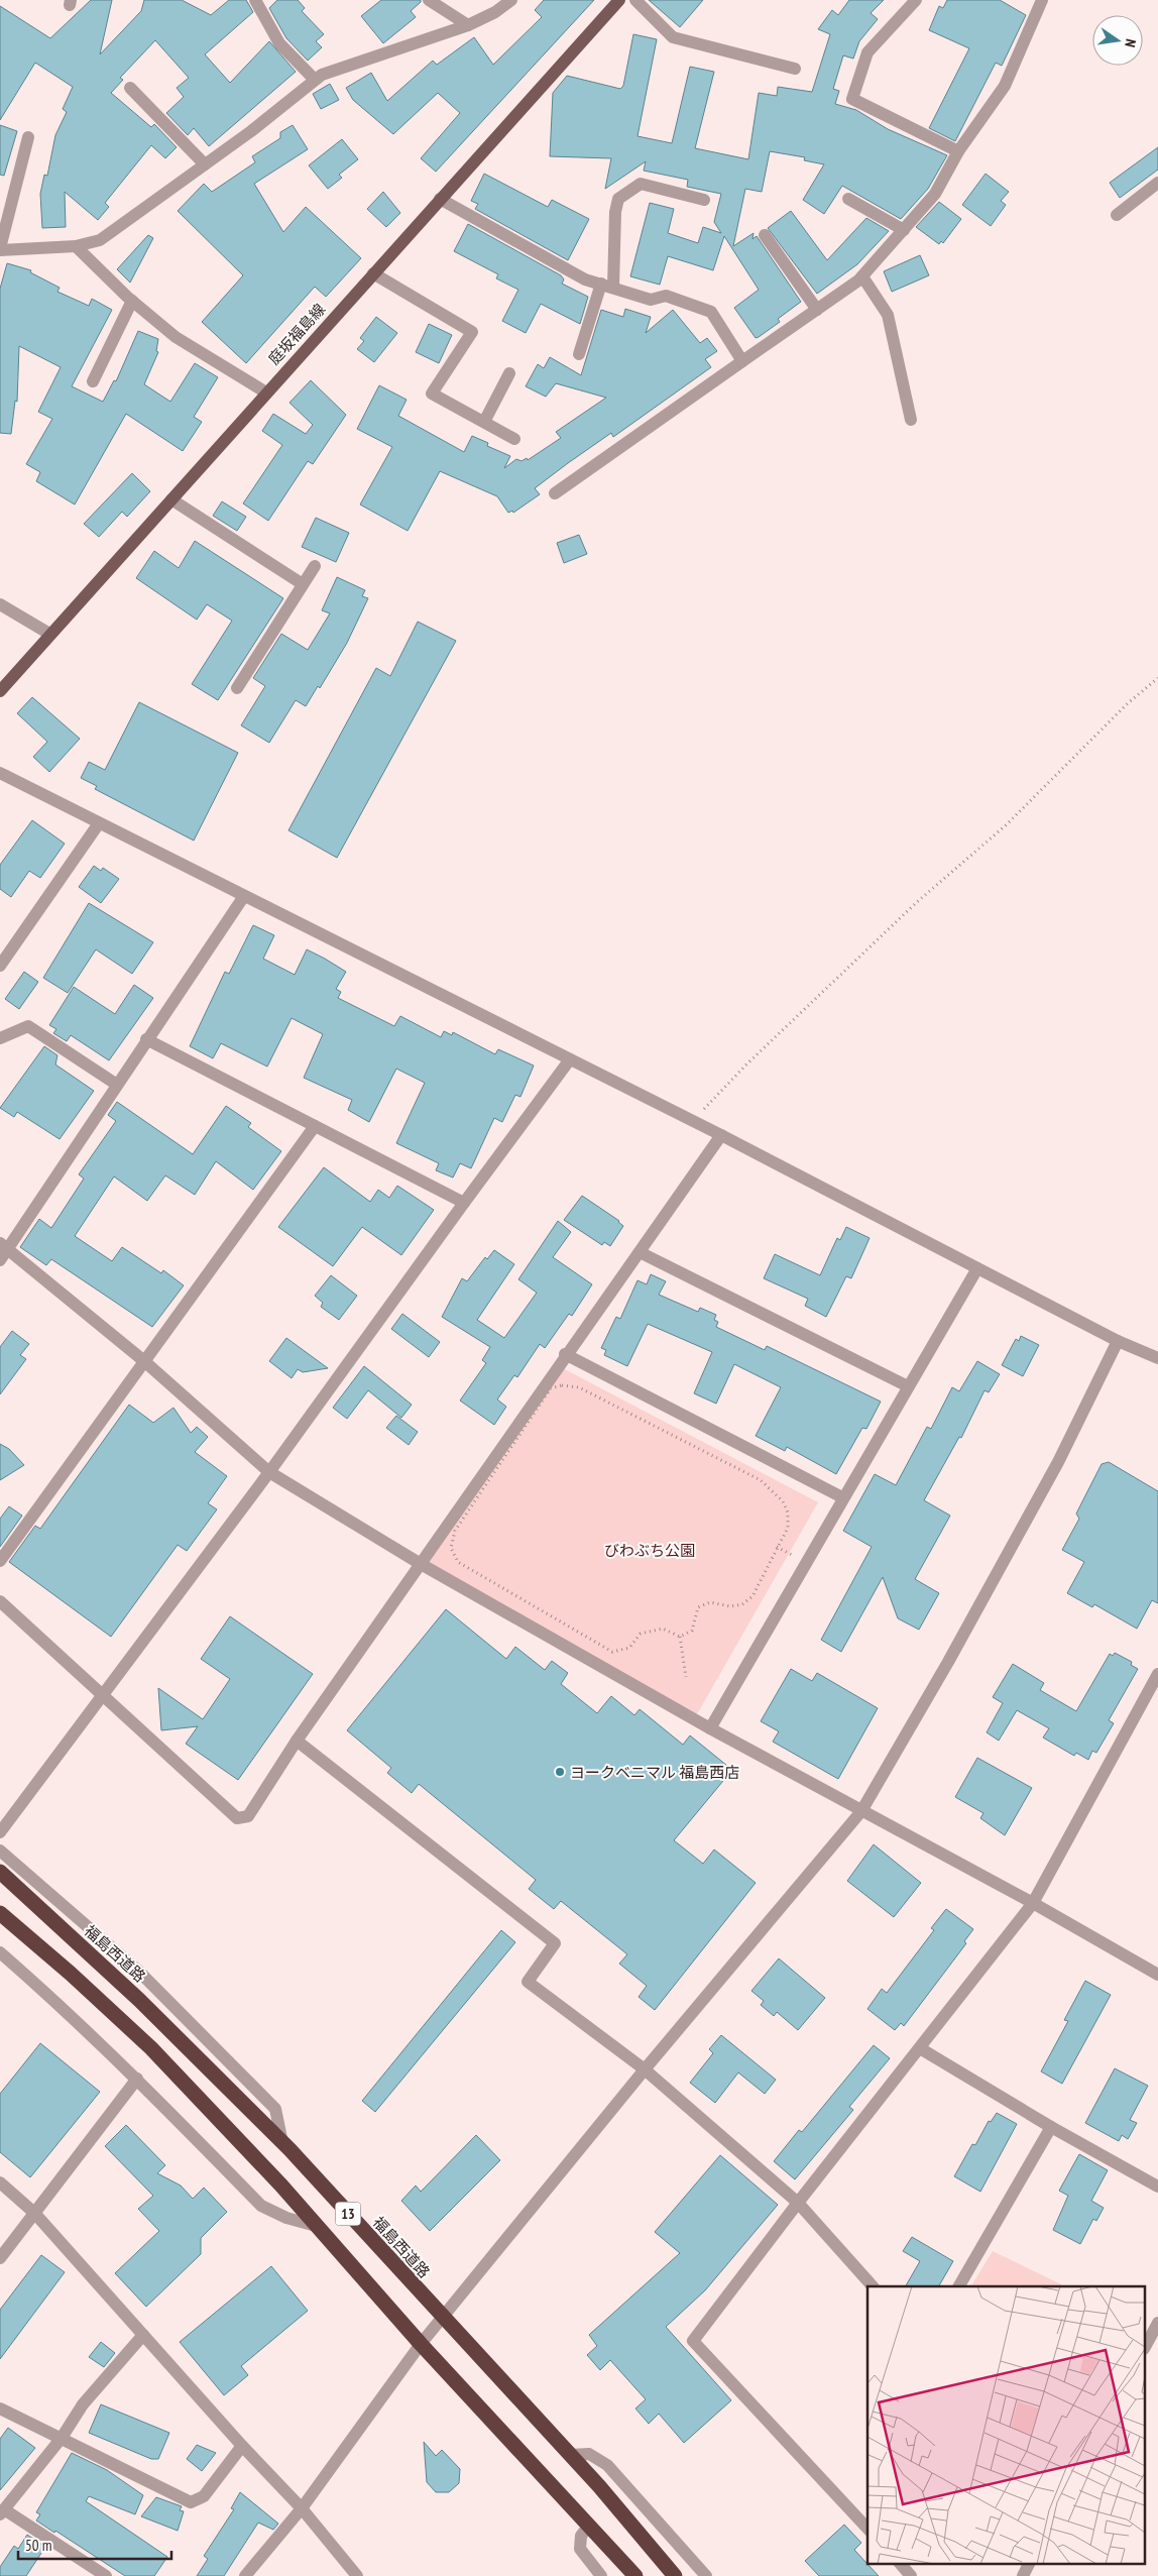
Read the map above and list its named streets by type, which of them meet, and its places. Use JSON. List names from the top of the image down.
{
  "streets": {
    "highway": ["福島西道路", "13"],
    "main road": ["庭坂福島線"]
  },
  "parks": ["びわぶち公園"],
  "places": ["ヨークベニマル 福島西店"],
  "scale_bar": "50 m",
  "north": "right"
}
